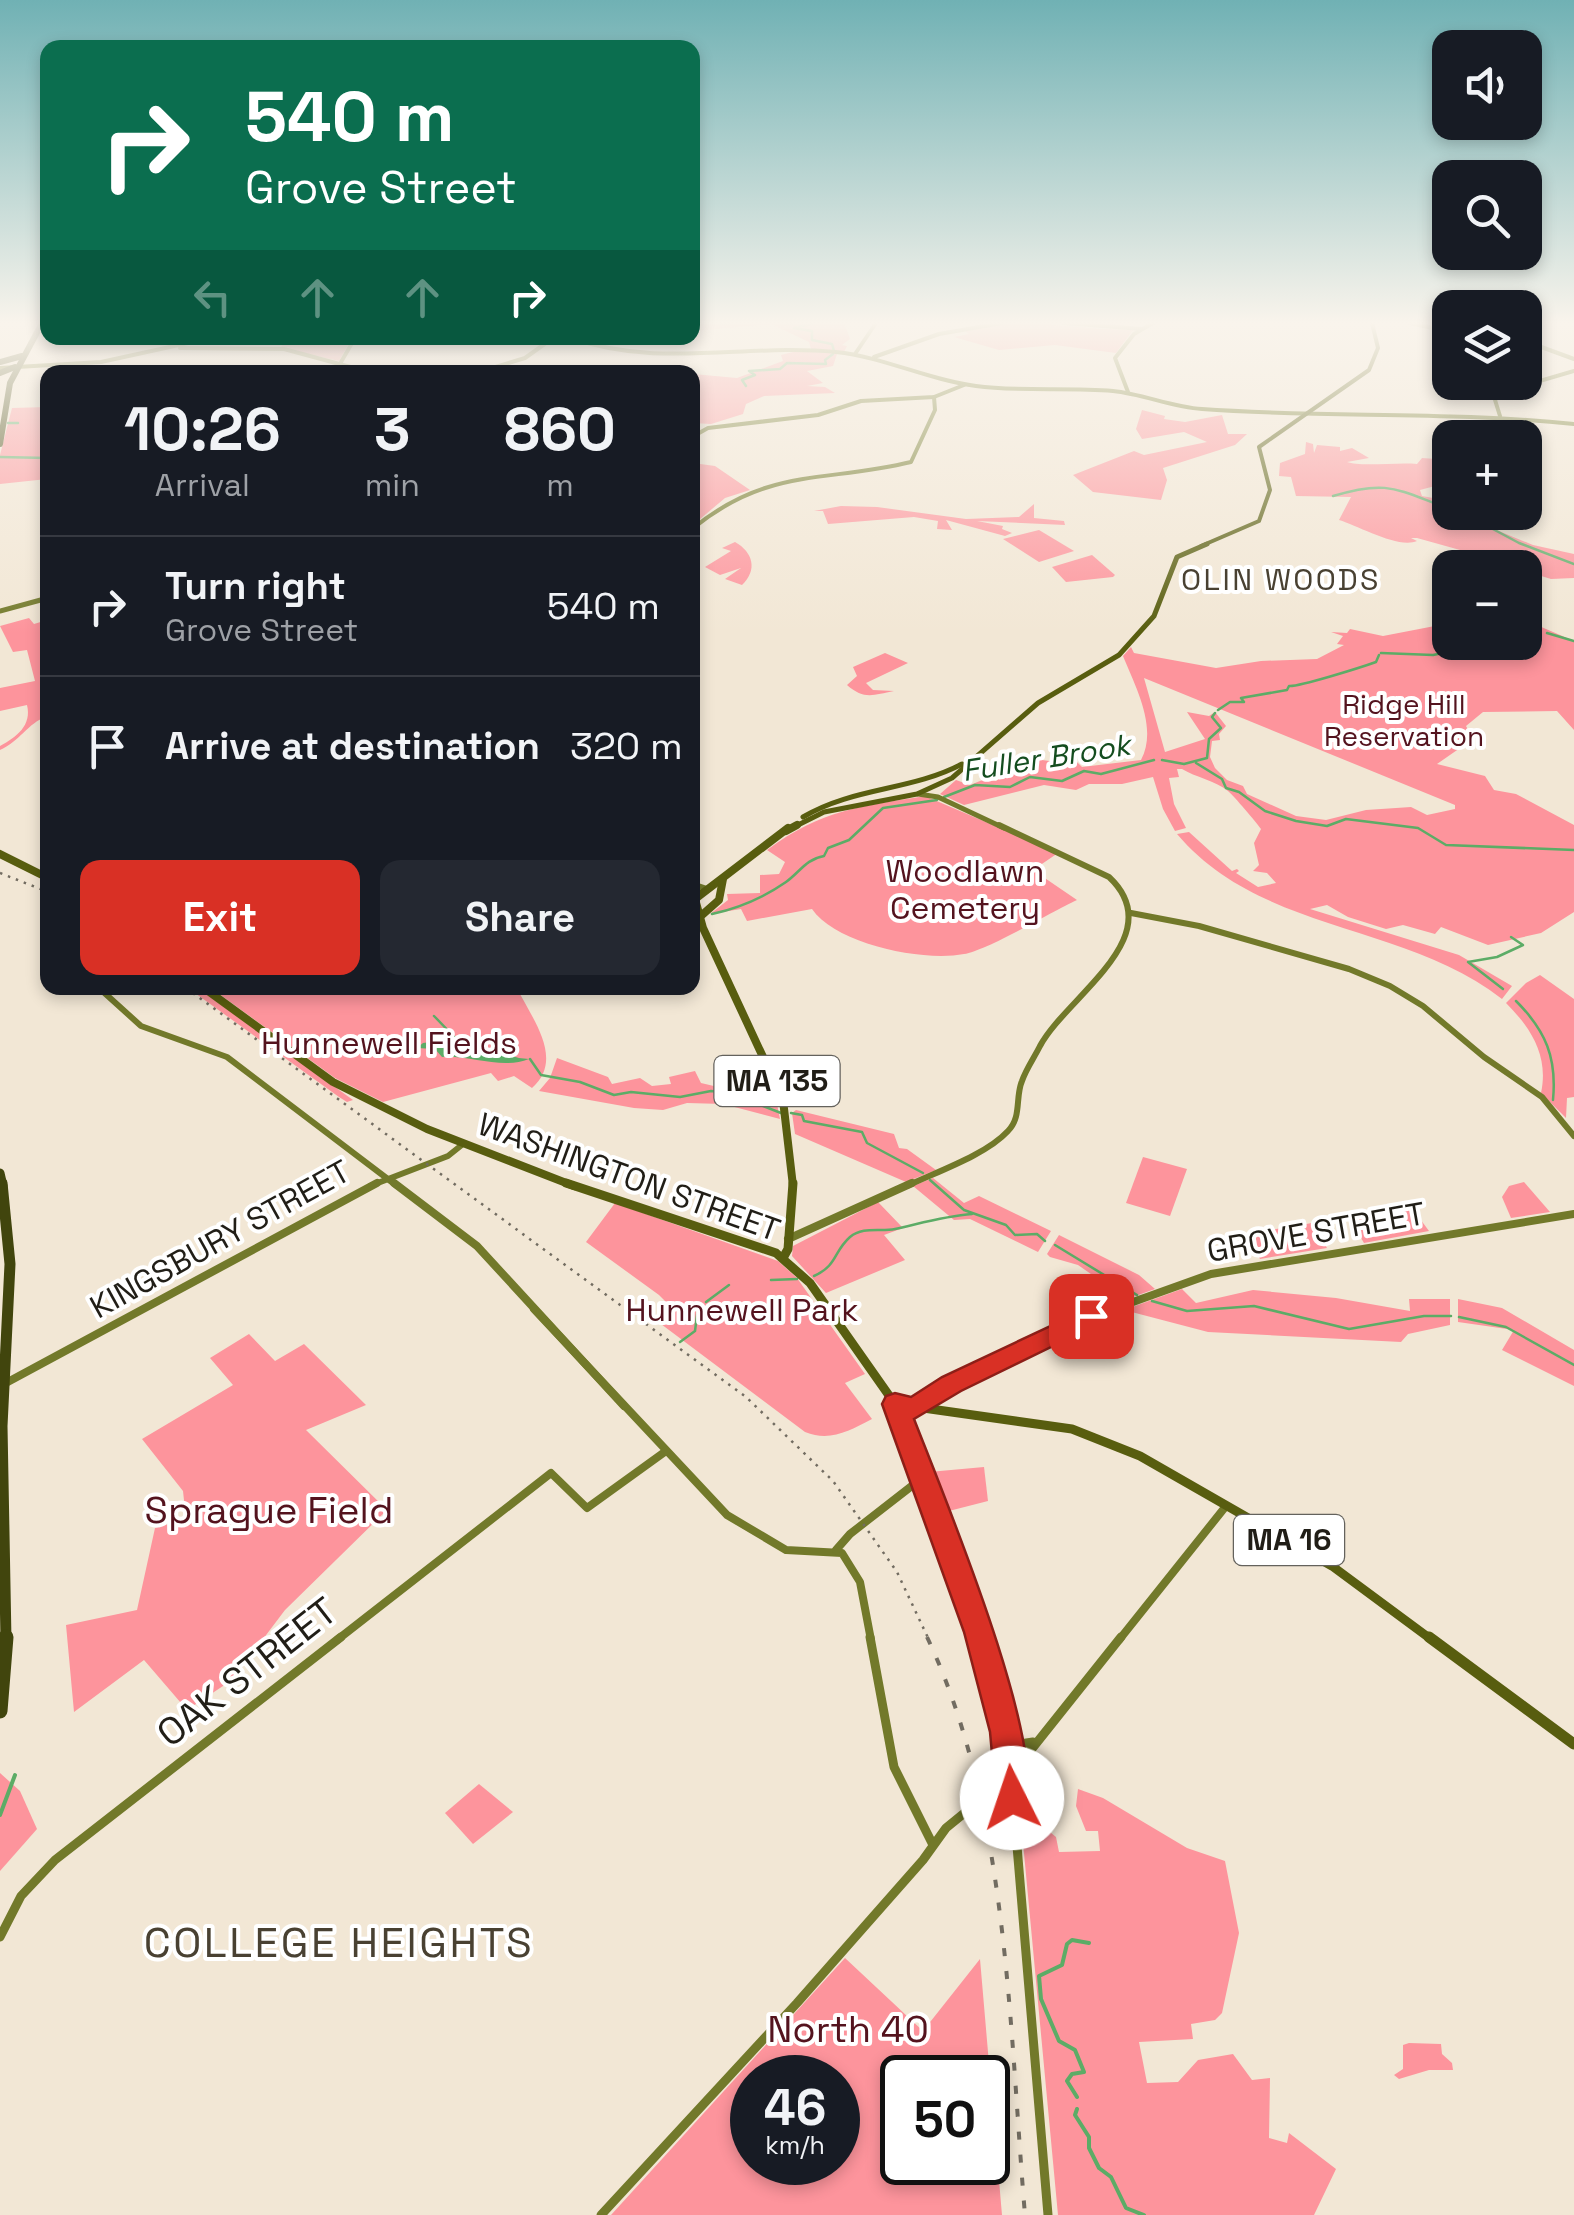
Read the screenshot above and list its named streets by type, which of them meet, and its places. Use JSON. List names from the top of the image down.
{
  "streets": {
    "main road": ["MA 135", "WASHINGTON STREET", "MA 16"],
    "street": ["GROVE STREET", "KINGSBURY STREET", "OAK STREET"]
  },
  "crossings": [
    ["MA 135", "WASHINGTON STREET"],
    ["WASHINGTON STREET", "KINGSBURY STREET"],
    ["WASHINGTON STREET", "MA 16"],
    ["GROVE STREET", "MA 16"]
  ],
  "districts": ["OLIN WOODS", "COLLEGE HEIGHTS"],
  "water": ["Fuller Brook"],
  "parks": [
    "Ridge Hill Reservation",
    "Woodlawn Cemetery",
    "Hunnewell Fields",
    "Hunnewell Park",
    "Sprague Field",
    "North 40"
  ],
  "page": {
    "map_buttons": ["+", "−"],
    "turn": ["540 m", "Grove Street"],
    "eta": [
      "10:26",
      "Arrival",
      "3",
      "min",
      "860",
      "m"
    ],
    "list": [
      {
        "name": "Turn right",
        "note": "Grove Street",
        "value": "540 m"
      },
      {
        "name": "Arrive at destination",
        "value": "320 m"
      }
    ],
    "buttons": ["Exit", "Share"],
    "speed": "46 km/h",
    "limit": "50"
  }
}
